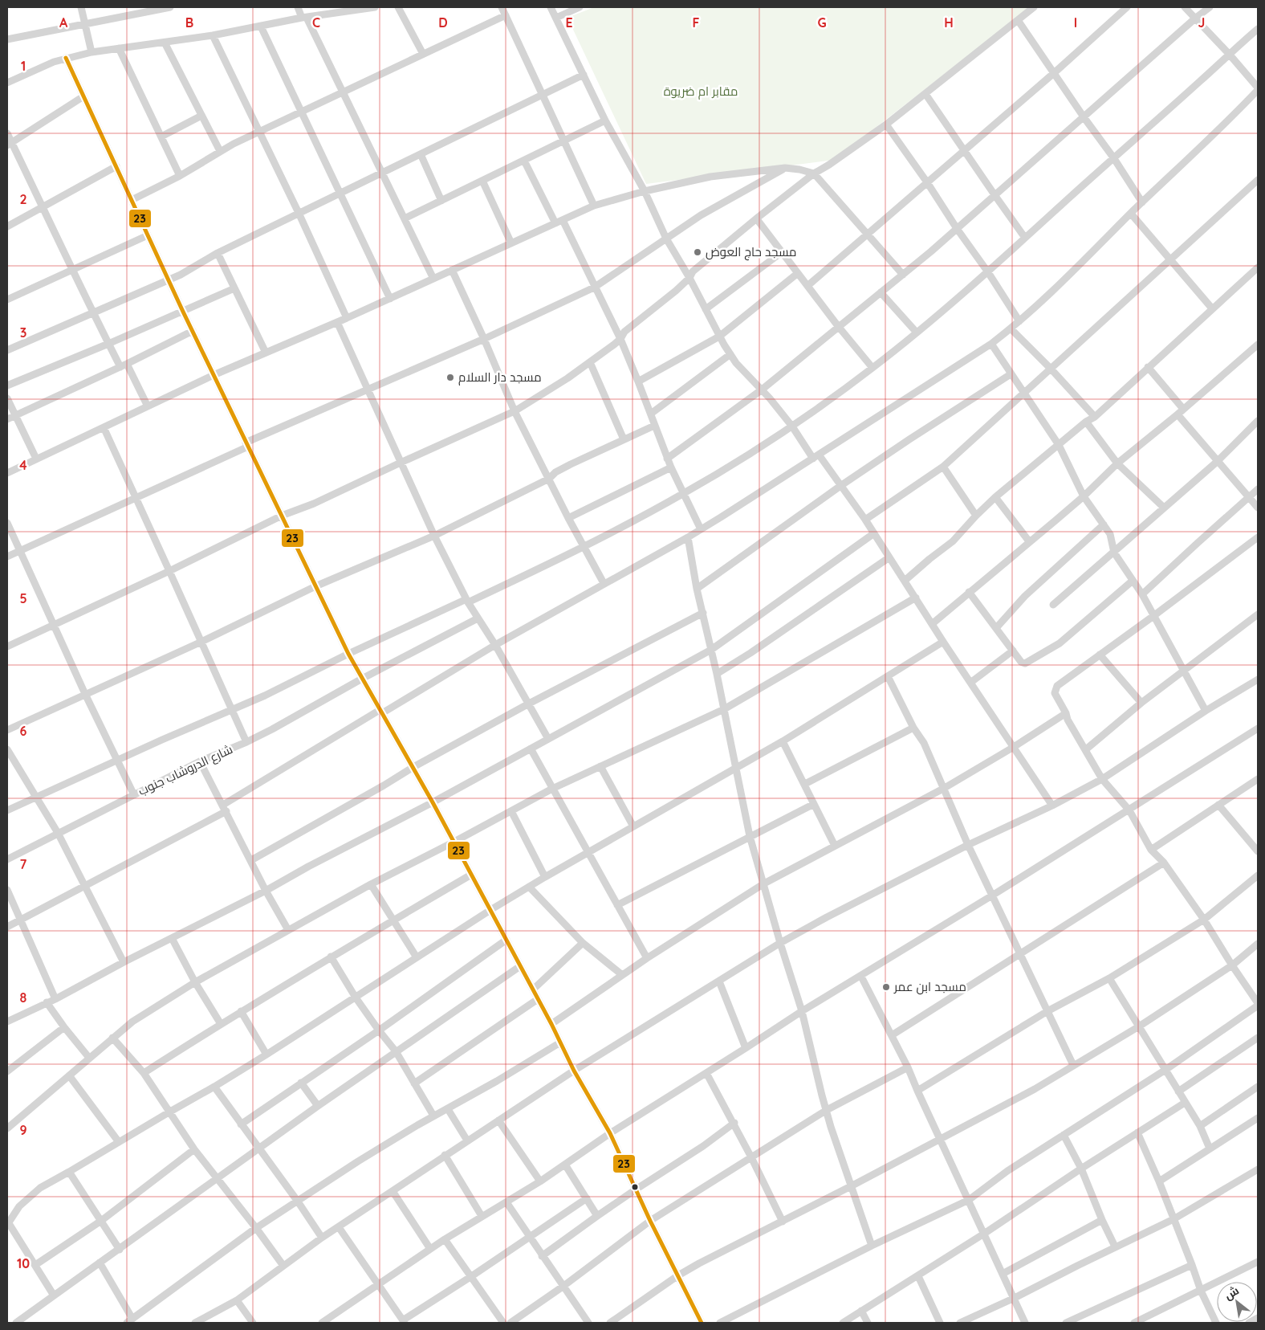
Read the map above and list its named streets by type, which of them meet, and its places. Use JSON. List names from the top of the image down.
{
  "streets": {
    "street": ["شارع الدروشاب جنوب"]
  },
  "parks": ["مقابر ام ضريوة"],
  "places": ["مسجد حاج العوض", "مسجد دار السلام", "مسجد ابن عمر"],
  "lines": ["transit line 23"],
  "north": "top left",
  "grid": {
    "columns": [
      "A",
      "B",
      "C",
      "D",
      "E",
      "F",
      "G",
      "H",
      "I",
      "J"
    ],
    "rows": [
      "1",
      "2",
      "3",
      "4",
      "5",
      "6",
      "7",
      "8",
      "9",
      "10"
    ]
  }
}
